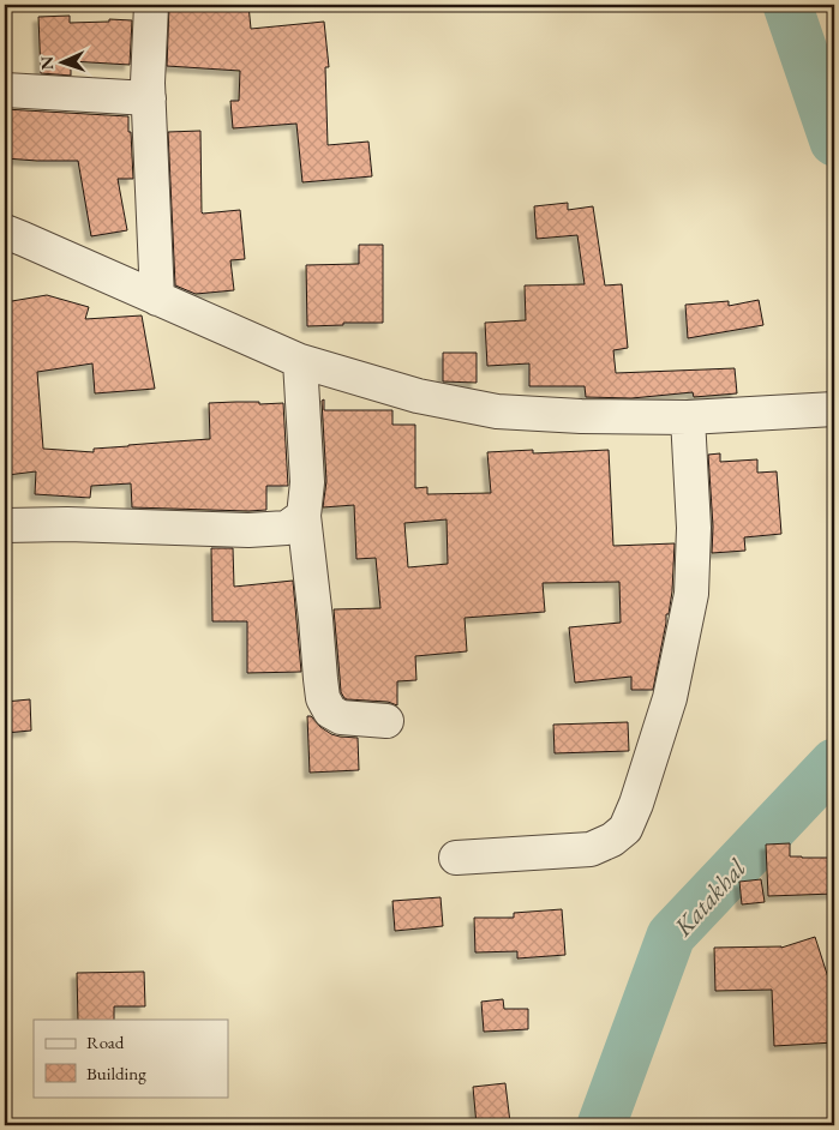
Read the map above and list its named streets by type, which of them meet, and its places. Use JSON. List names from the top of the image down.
{
  "water": ["Katakhal"],
  "legend": ["Road", "Building"],
  "north": "left"
}
